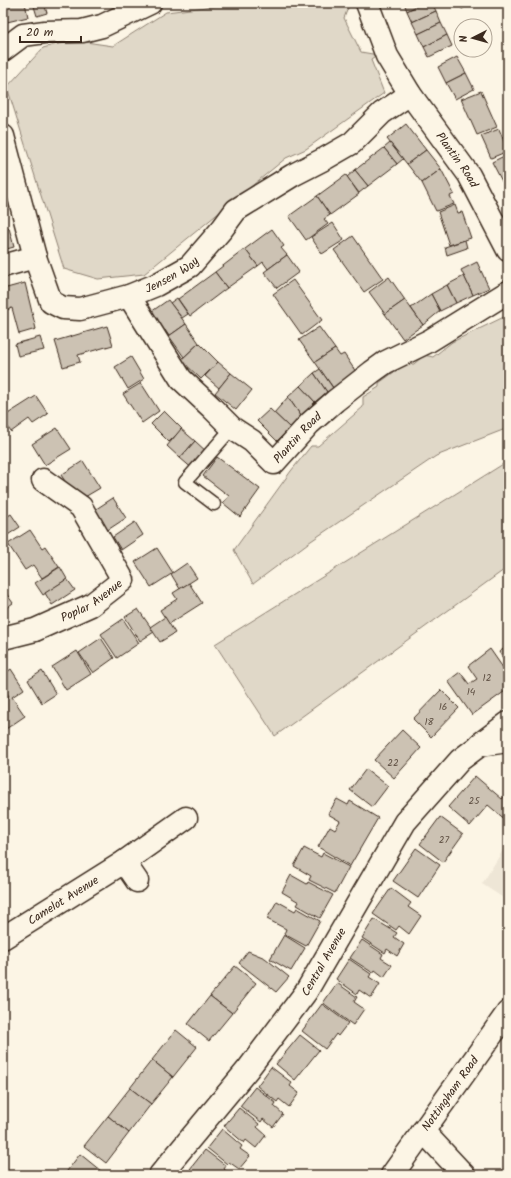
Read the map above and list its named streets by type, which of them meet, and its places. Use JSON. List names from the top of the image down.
{
  "streets": {
    "street": [
      "Plantin Road",
      "Jensen Way",
      "Poplar Avenue",
      "Camelot Avenue",
      "Central Avenue",
      "Nottingham Road"
    ]
  },
  "crossings": [
    ["Plantin Road", "Jensen Way"]
  ],
  "house_numbers": [
    "12",
    "14",
    "16",
    "18",
    "22",
    "25",
    "27"
  ],
  "scale_bar": "20 m",
  "north": "left"
}
